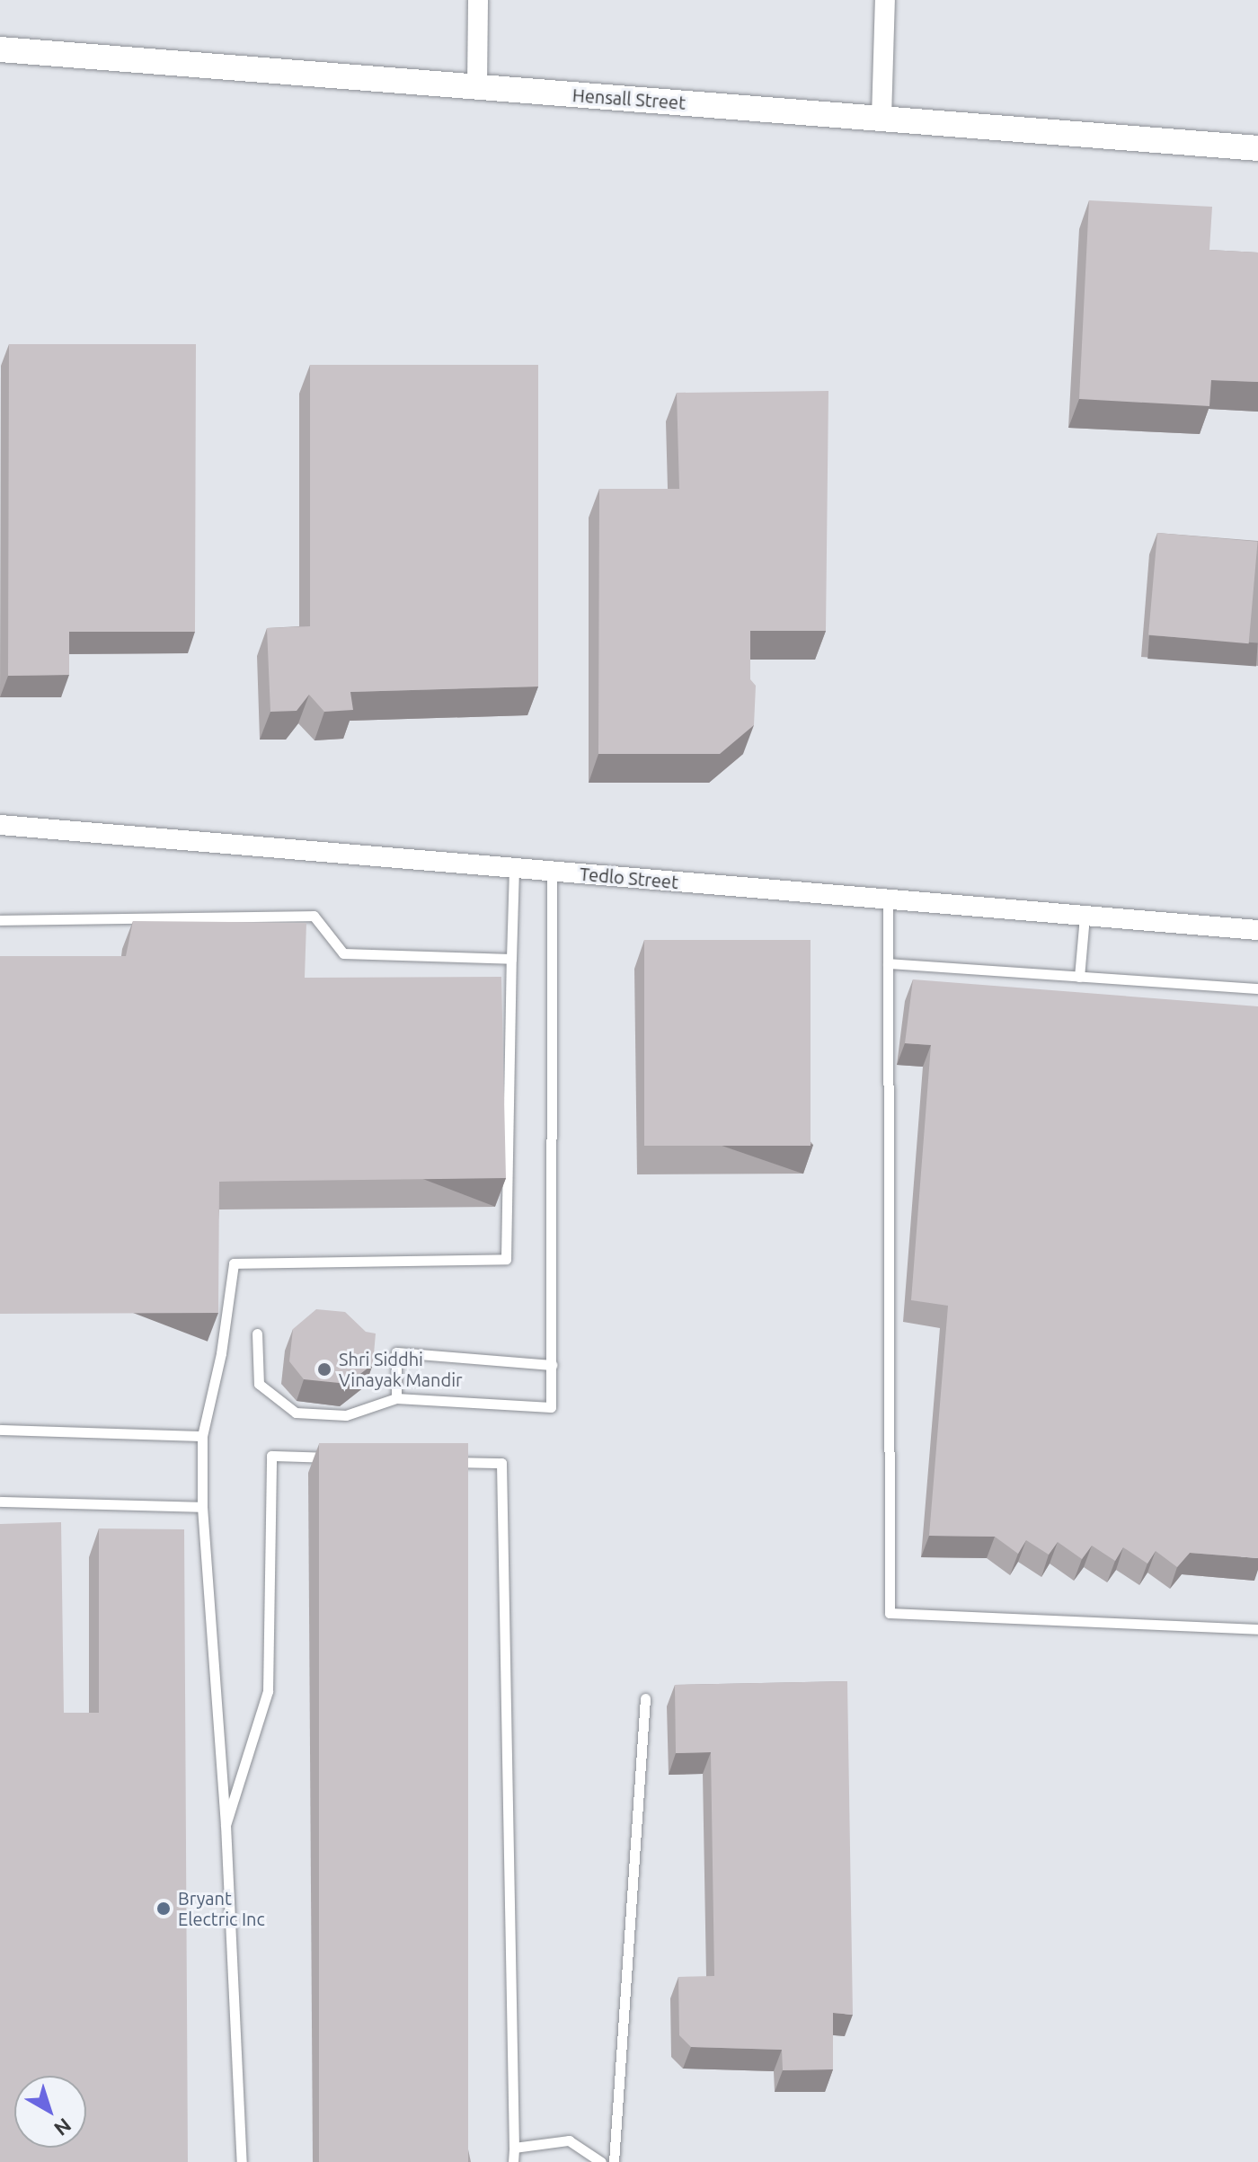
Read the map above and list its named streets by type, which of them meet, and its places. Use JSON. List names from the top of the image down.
{
  "streets": {
    "street": ["Hensall Street", "Tedlo Street"]
  },
  "places": ["Shri Siddhi Vinayak Mandir", "Bryant Electric Inc"],
  "north": "bottom right"
}
